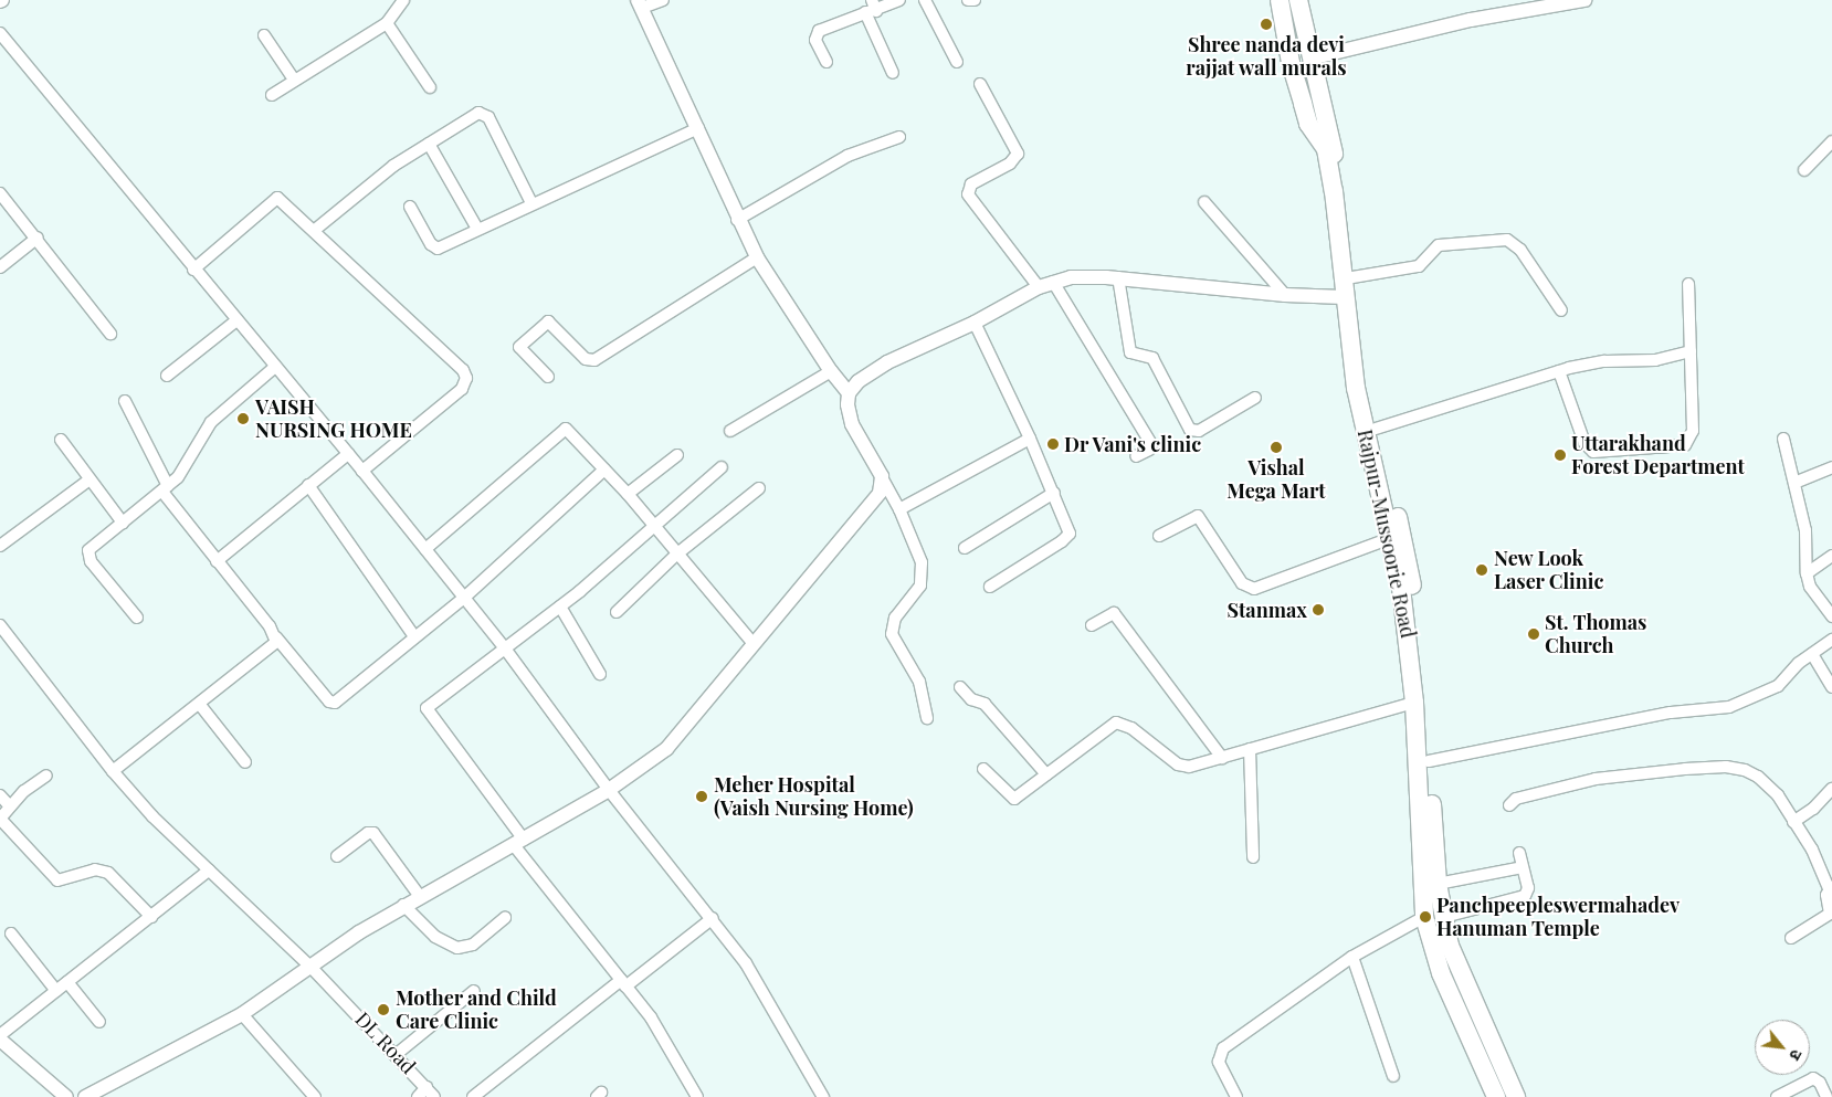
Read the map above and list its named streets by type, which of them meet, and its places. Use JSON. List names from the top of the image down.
{
  "streets": {
    "main road": ["Rajpur-Mussoorie Road"],
    "street": ["DL Road"]
  },
  "places": [
    "Shree nanda devi rajjat wall murals",
    "VAISH NURSING HOME",
    "Dr Vani's clinic",
    "Vishal Mega Mart",
    "Uttarakhand Forest Department",
    "New Look Laser Clinic",
    "Stanmax",
    "St. Thomas Church",
    "Meher Hospital (Vaish Nursing Home)",
    "Panchpeepleswermahadev Hanuman Temple",
    "Mother and Child Care Clinic"
  ],
  "north": "bottom right"
}
